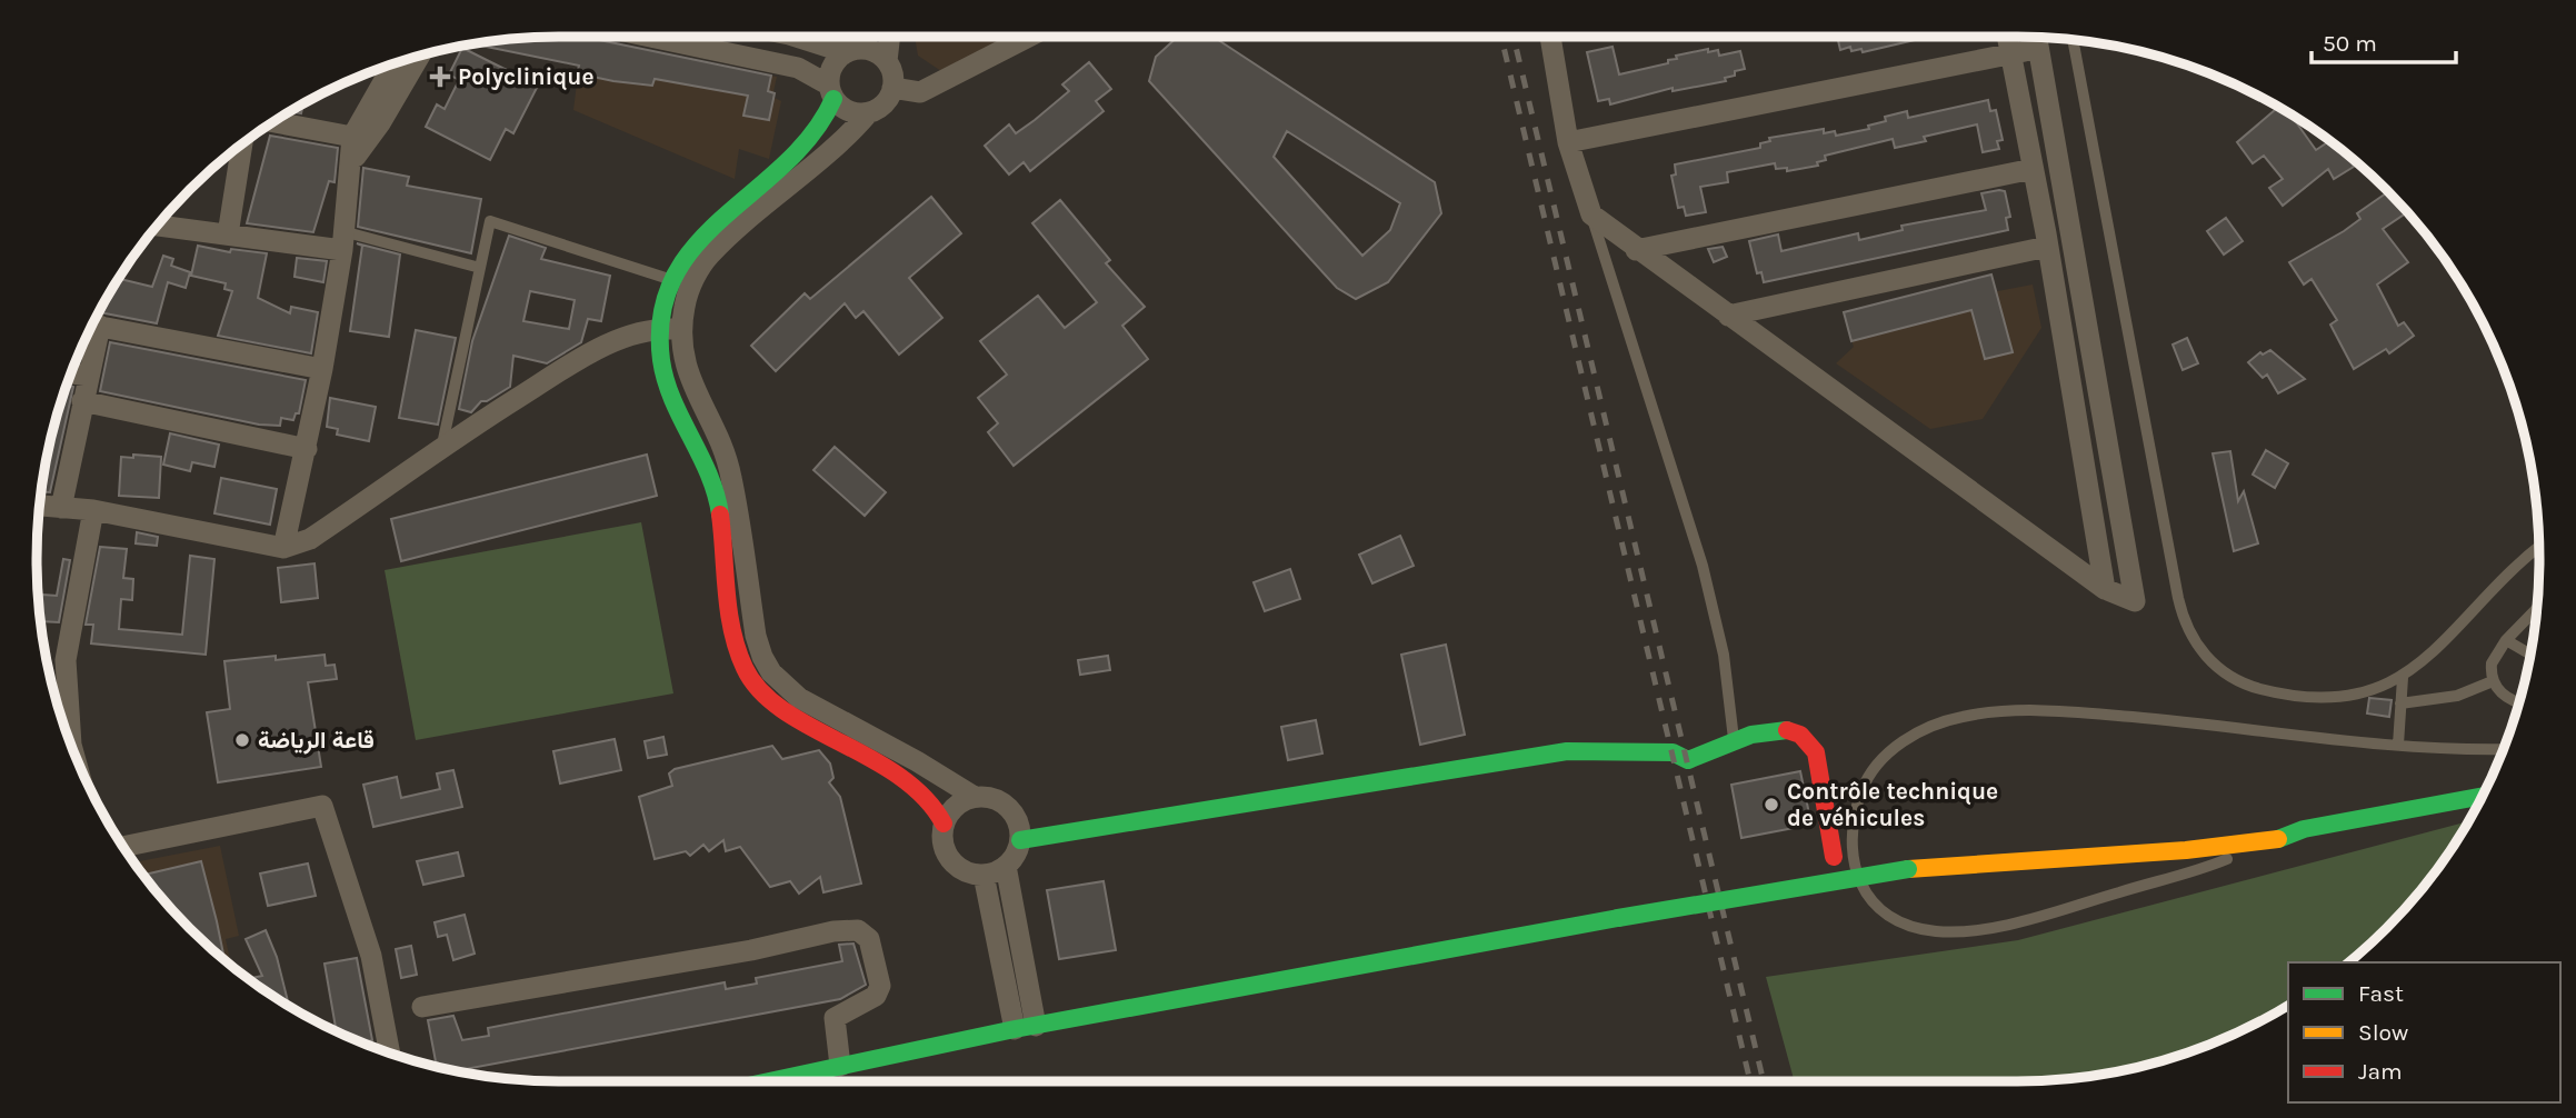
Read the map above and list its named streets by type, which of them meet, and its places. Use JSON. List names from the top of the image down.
{
  "places": {
    "health": ["Polyclinique"],
    "other": ["قاعة الرياضة", "Contrôle technique de véhicules"]
  },
  "legend": ["Fast", "Slow", "Jam"],
  "scale_bar": "50 m"
}
